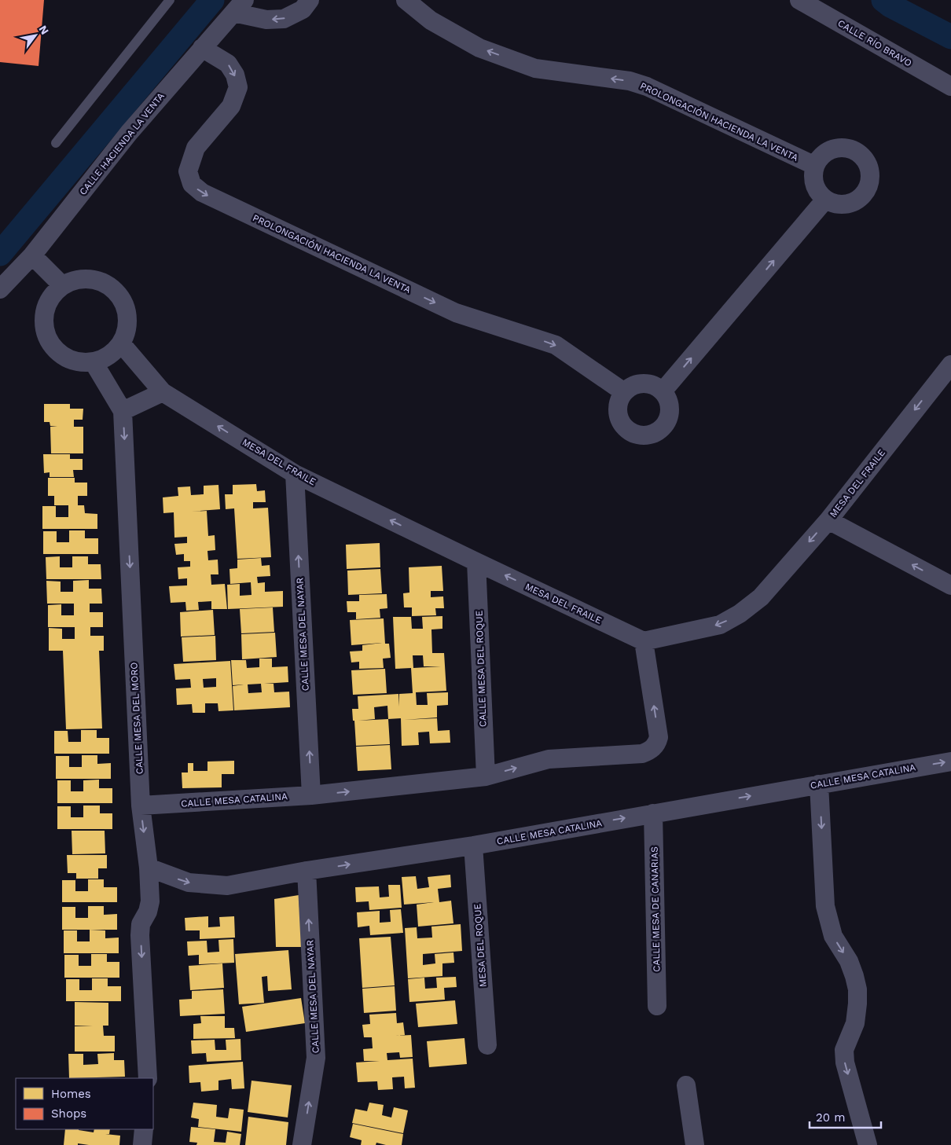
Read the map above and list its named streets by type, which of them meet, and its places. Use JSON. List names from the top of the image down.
{
  "streets": {
    "street": [
      "CALLE RÍO BRAVO",
      "PROLONGACIÓN HACIENDA LA VENTA",
      "CALLE HACIENDA LA VENTA",
      "MESA DEL FRAILE",
      "CALLE MESA DEL NAYAR",
      "CALLE MESA DEL ROQUE",
      "CALLE MESA DEL MORO",
      "CALLE MESA CATALINA",
      "CALLE MESA DE CANARIAS",
      "MESA DEL ROQUE"
    ]
  },
  "crossings": [
    ["PROLONGACIÓN HACIENDA LA VENTA", "CALLE HACIENDA LA VENTA"],
    ["MESA DEL FRAILE", "CALLE MESA DEL NAYAR"],
    ["MESA DEL FRAILE", "CALLE MESA DEL ROQUE"],
    ["MESA DEL FRAILE", "CALLE MESA DEL MORO"],
    ["MESA DEL FRAILE", "CALLE MESA CATALINA"],
    ["CALLE MESA DEL NAYAR", "CALLE MESA CATALINA"],
    ["CALLE MESA DEL ROQUE", "CALLE MESA CATALINA"],
    ["CALLE MESA DEL MORO", "CALLE MESA CATALINA"],
    ["CALLE MESA CATALINA", "CALLE MESA DE CANARIAS"],
    ["CALLE MESA CATALINA", "MESA DEL ROQUE"]
  ],
  "one_way": [
    "MESA DEL FRAILE",
    "CALLE MESA DEL NAYAR",
    "CALLE MESA DEL MORO",
    "CALLE MESA CATALINA"
  ],
  "legend": ["Homes", "Shops"],
  "scale_bar": "20 m",
  "north": "top right"
}
